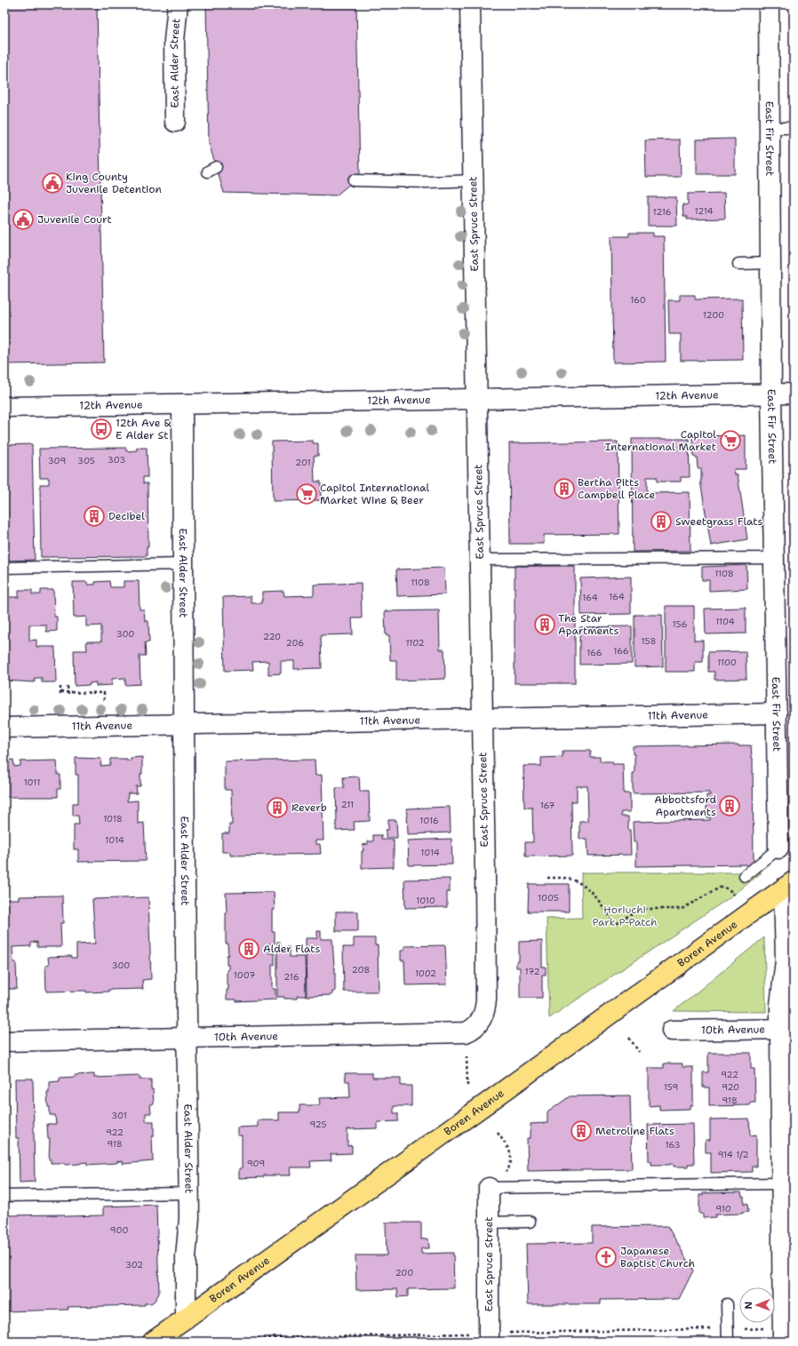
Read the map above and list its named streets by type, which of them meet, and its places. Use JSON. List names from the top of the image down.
{
  "streets": {
    "main road": ["Boren Avenue"],
    "street": [
      "East Alder Street",
      "East Fir Street",
      "East Spruce Street",
      "12th Avenue",
      "11th Avenue",
      "10th Avenue"
    ]
  },
  "crossings": [
    ["East Alder Street", "12th Avenue"],
    ["East Alder Street", "11th Avenue"],
    ["East Alder Street", "Boren Avenue"],
    ["East Alder Street", "10th Avenue"],
    ["East Fir Street", "12th Avenue"],
    ["East Fir Street", "11th Avenue"],
    ["East Spruce Street", "12th Avenue"],
    ["East Spruce Street", "11th Avenue"],
    ["East Spruce Street", "10th Avenue"]
  ],
  "parks": ["Horiuchi Park P-Patch"],
  "places": {
    "public building": ["King County Juvenile Detention", "Juvenile Court"],
    "bus stop": ["12th Ave & E Alder St"],
    "supermarket": ["Capitol International Market", "Capitol International Market Wine & Beer"],
    "building": [
      "Bertha Pitts Campbell Place",
      "Decibel",
      "Sweetgrass Flats",
      "The Star Apartments",
      "Abbottsford Apartments",
      "Reverb",
      "Alder Flats",
      "Metroline Flats"
    ],
    "church": ["Japanese Baptist Church"]
  },
  "house_numbers": [
    "1214",
    "1216",
    "160",
    "1200",
    "303",
    "309",
    "305",
    "201",
    "1108",
    "1108",
    "164",
    "164",
    "1104",
    "156",
    "300",
    "220",
    "158",
    "206",
    "1102",
    "166",
    "166",
    "1100",
    "1011",
    "211",
    "167",
    "1018",
    "1016",
    "1014",
    "1014",
    "1005",
    "1010",
    "300",
    "208",
    "172",
    "1002",
    "1007",
    "216",
    "922",
    "159",
    "920",
    "918",
    "301",
    "925",
    "922",
    "918",
    "163",
    "914 1/2",
    "909",
    "910",
    "900",
    "302",
    "200"
  ],
  "north": "left"
}
